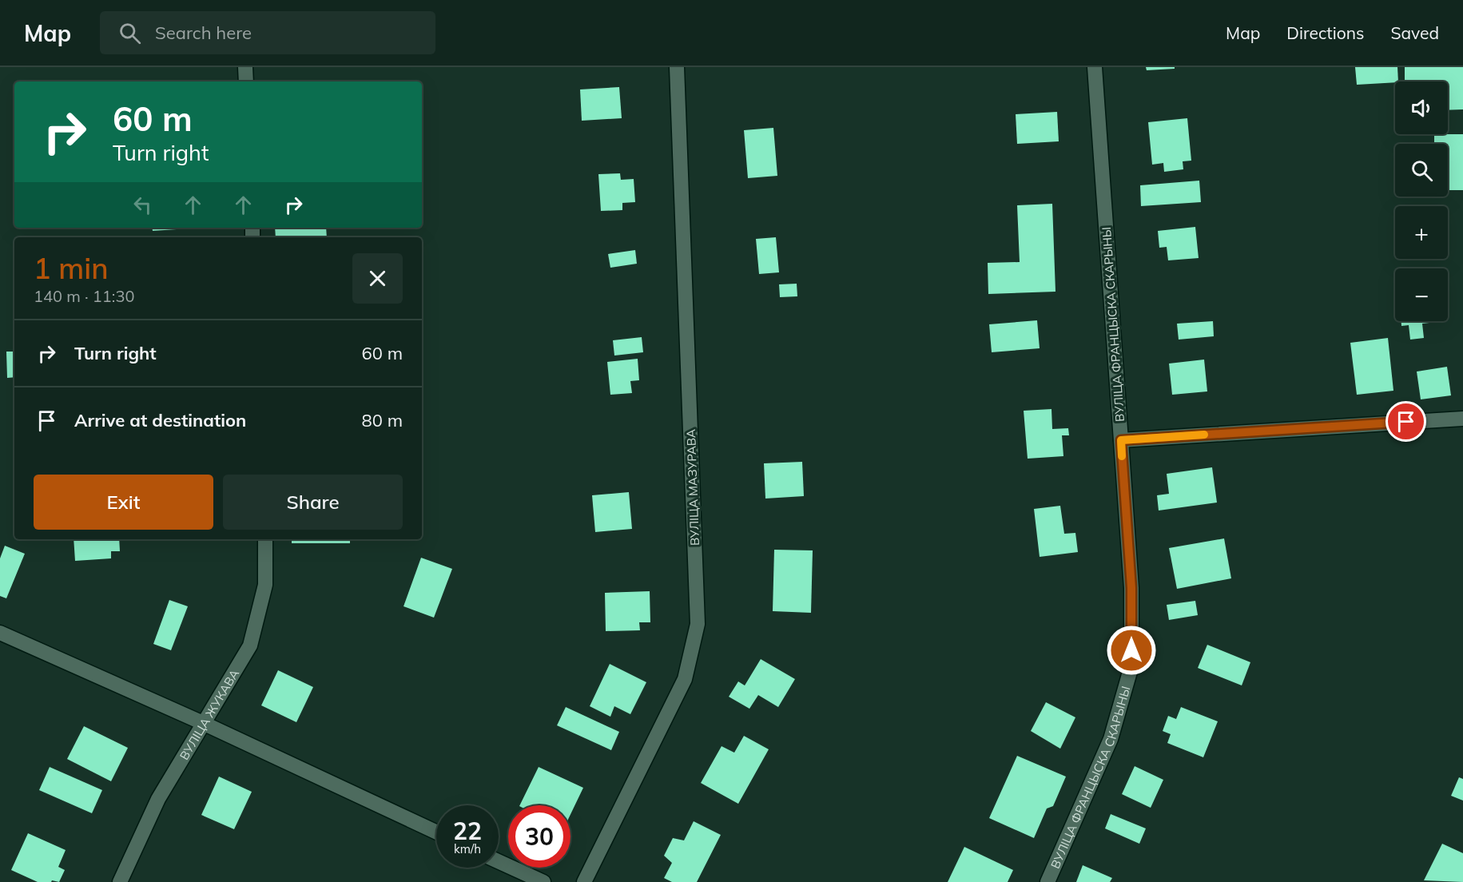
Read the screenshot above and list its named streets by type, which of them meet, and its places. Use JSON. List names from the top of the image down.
{
  "streets": {
    "street": ["ВУЛІЦА ФРАНЦЫСКА СКАРЫНЫ", "ВУЛІЦА МАЗУРАВА", "ВУЛІЦА ЖУКАВА"]
  },
  "page": {
    "header": "Map",
    "search": "Search here",
    "nav": ["Map", "Directions", "Saved"],
    "map_buttons": ["+", "−"],
    "turn": ["60 m", "Turn right"],
    "heading": ["1 min", "140 m · 11:30"],
    "list": [
      {
        "name": "Turn right",
        "value": "60 m"
      },
      {
        "name": "Arrive at destination",
        "value": "80 m"
      }
    ],
    "buttons": ["Exit", "Share"],
    "speed": "22 km/h",
    "limit": "30"
  }
}
